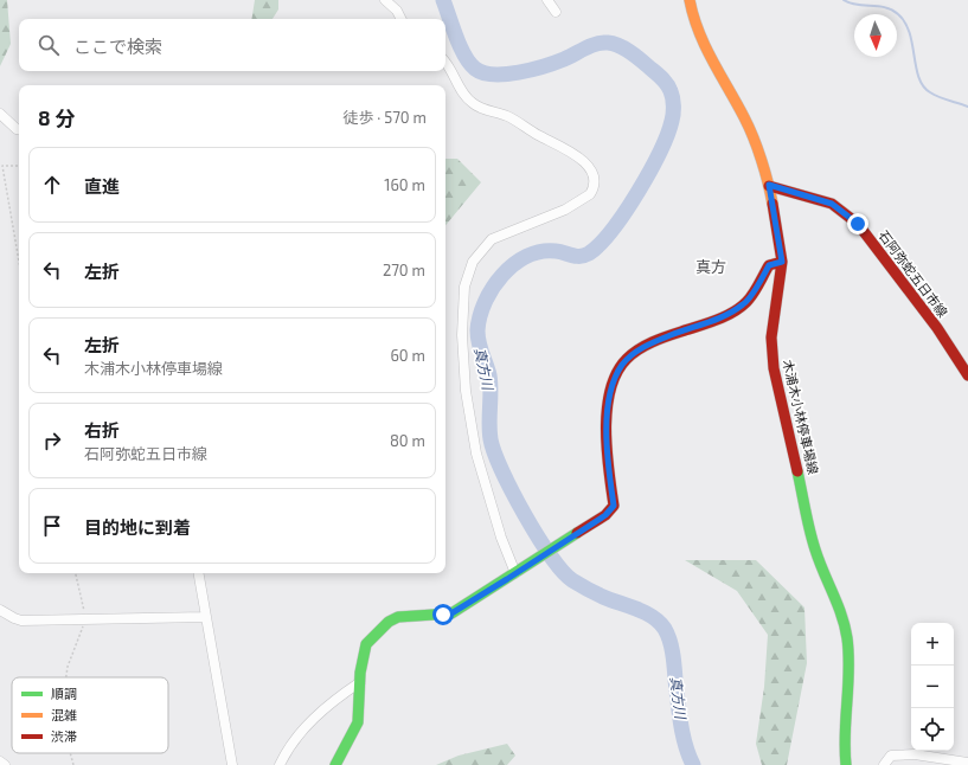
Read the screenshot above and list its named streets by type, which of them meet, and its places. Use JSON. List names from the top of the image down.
{
  "streets": {
    "main road": ["石阿弥蛇五日市線", "木浦木小林停車場線"]
  },
  "crossings": [
    ["石阿弥蛇五日市線", "木浦木小林停車場線"]
  ],
  "districts": ["真方"],
  "water": ["真方川"],
  "legend": ["順調", "混雑", "渋滞"],
  "north": "bottom",
  "page": {
    "search": "ここで検索",
    "heading": ["8 分", "徒歩 · 570 m"],
    "list": [
      ["直進", "160 m"],
      ["左折", "270 m"],
      ["左折", "木浦木小林停車場線", "60 m"],
      ["右折", "石阿弥蛇五日市線", "80 m"],
      "目的地に到着"
    ],
    "map_buttons": ["+", "−"]
  }
}
